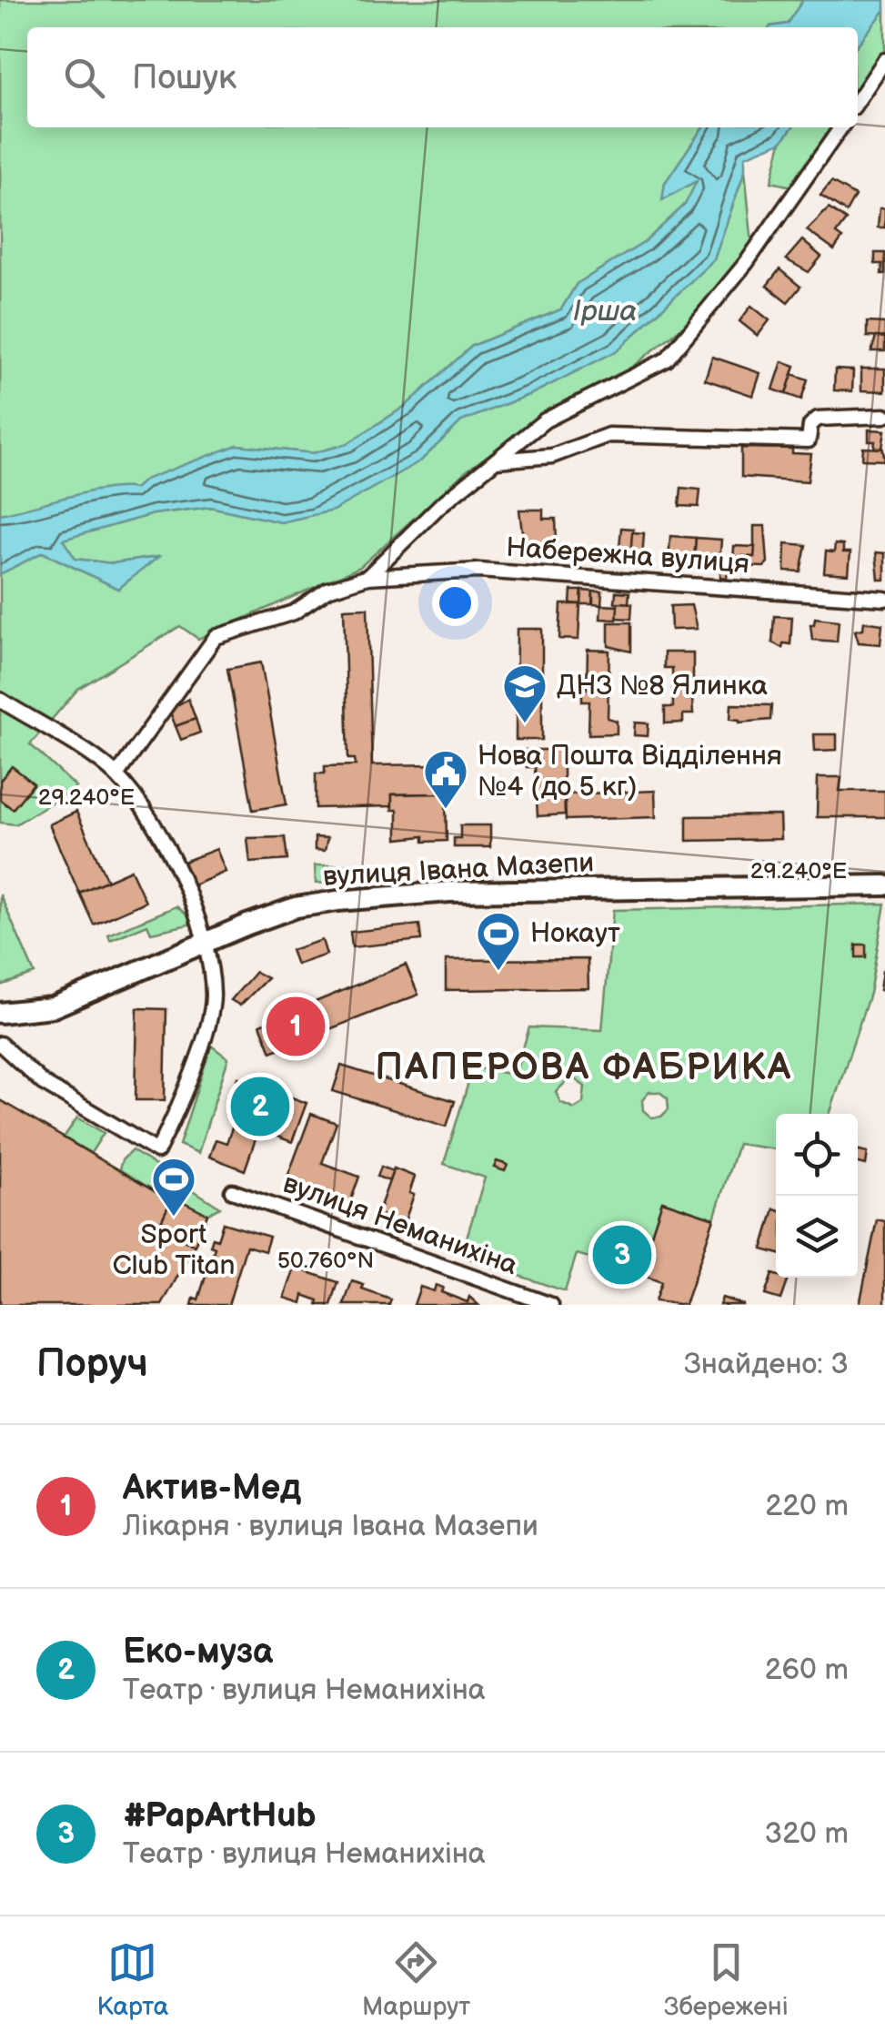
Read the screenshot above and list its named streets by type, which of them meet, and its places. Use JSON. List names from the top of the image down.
{
  "streets": {
    "main road": ["вулиця Івана Мазепи"],
    "street": ["Набережна вулиця", "вулиця Неманихіна"]
  },
  "districts": ["ПАПЕРОВА ФАБРИКА"],
  "water": ["Ірша"],
  "places": {
    "school or university": ["ДНЗ №8 Ялинка"],
    "public building": ["Нова Пошта Відділення №4 (до 5 кг)"],
    "sports": ["Нокаут", "Sport Club Titan"]
  },
  "page": {
    "search": "Пошук",
    "pins": ["1", "2", "3"],
    "heading": ["Поруч", "Знайдено: 3"],
    "list": [
      {
        "mark": "1",
        "name": "Актив-Мед",
        "note": "Лікарня · вулиця Івана Мазепи",
        "value": "220 m"
      },
      {
        "mark": "2",
        "name": "Еко-муза",
        "note": "Театр · вулиця Неманихіна",
        "value": "260 m"
      },
      {
        "mark": "3",
        "name": "#PapArtHub",
        "note": "Театр · вулиця Неманихіна",
        "value": "320 m"
      }
    ],
    "nav": ["Карта", "Маршрут", "Збережені"]
  },
  "coordinates": ["29.240°E", "50.760°N"]
}
